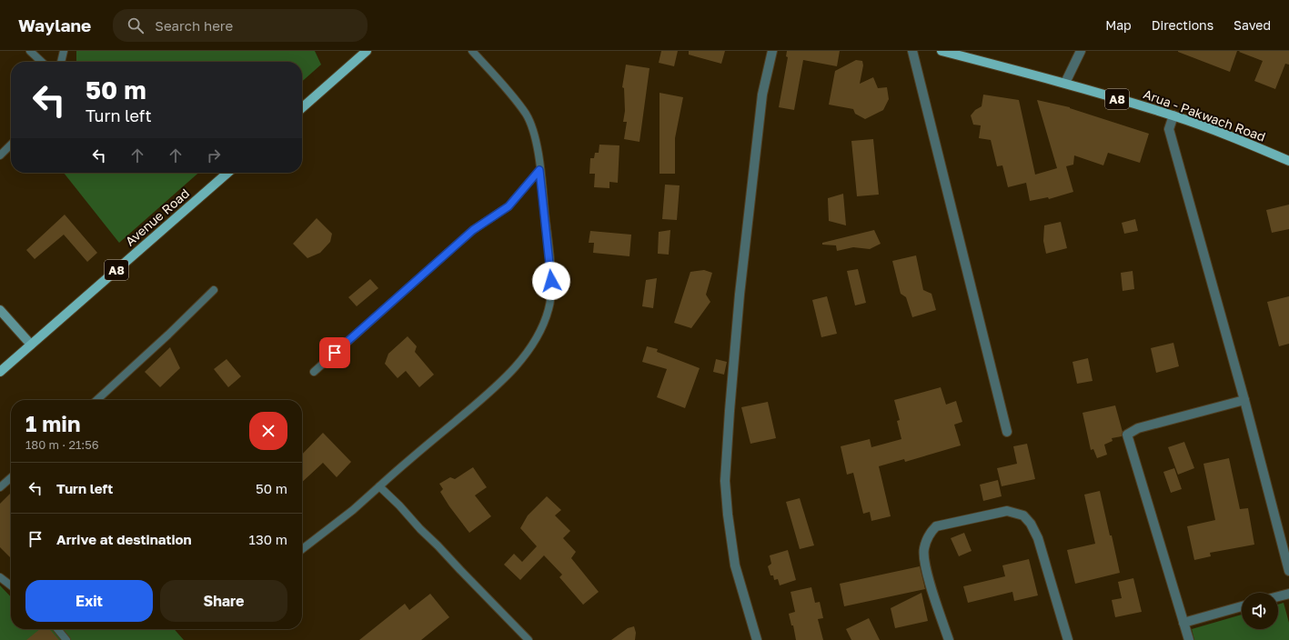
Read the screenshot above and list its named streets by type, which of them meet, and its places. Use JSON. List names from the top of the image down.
{
  "streets": {
    "main road": ["A8", "Arua - Pakwach Road", "Avenue Road"]
  },
  "page": {
    "header": "Waylane",
    "search": "Search here",
    "nav": ["Map", "Directions", "Saved"],
    "turn": ["50 m", "Turn left"],
    "heading": ["1 min", "180 m · 21:56"],
    "list": [
      {
        "name": "Turn left",
        "value": "50 m"
      },
      {
        "name": "Arrive at destination",
        "value": "130 m"
      }
    ],
    "buttons": ["Exit", "Share"]
  }
}
